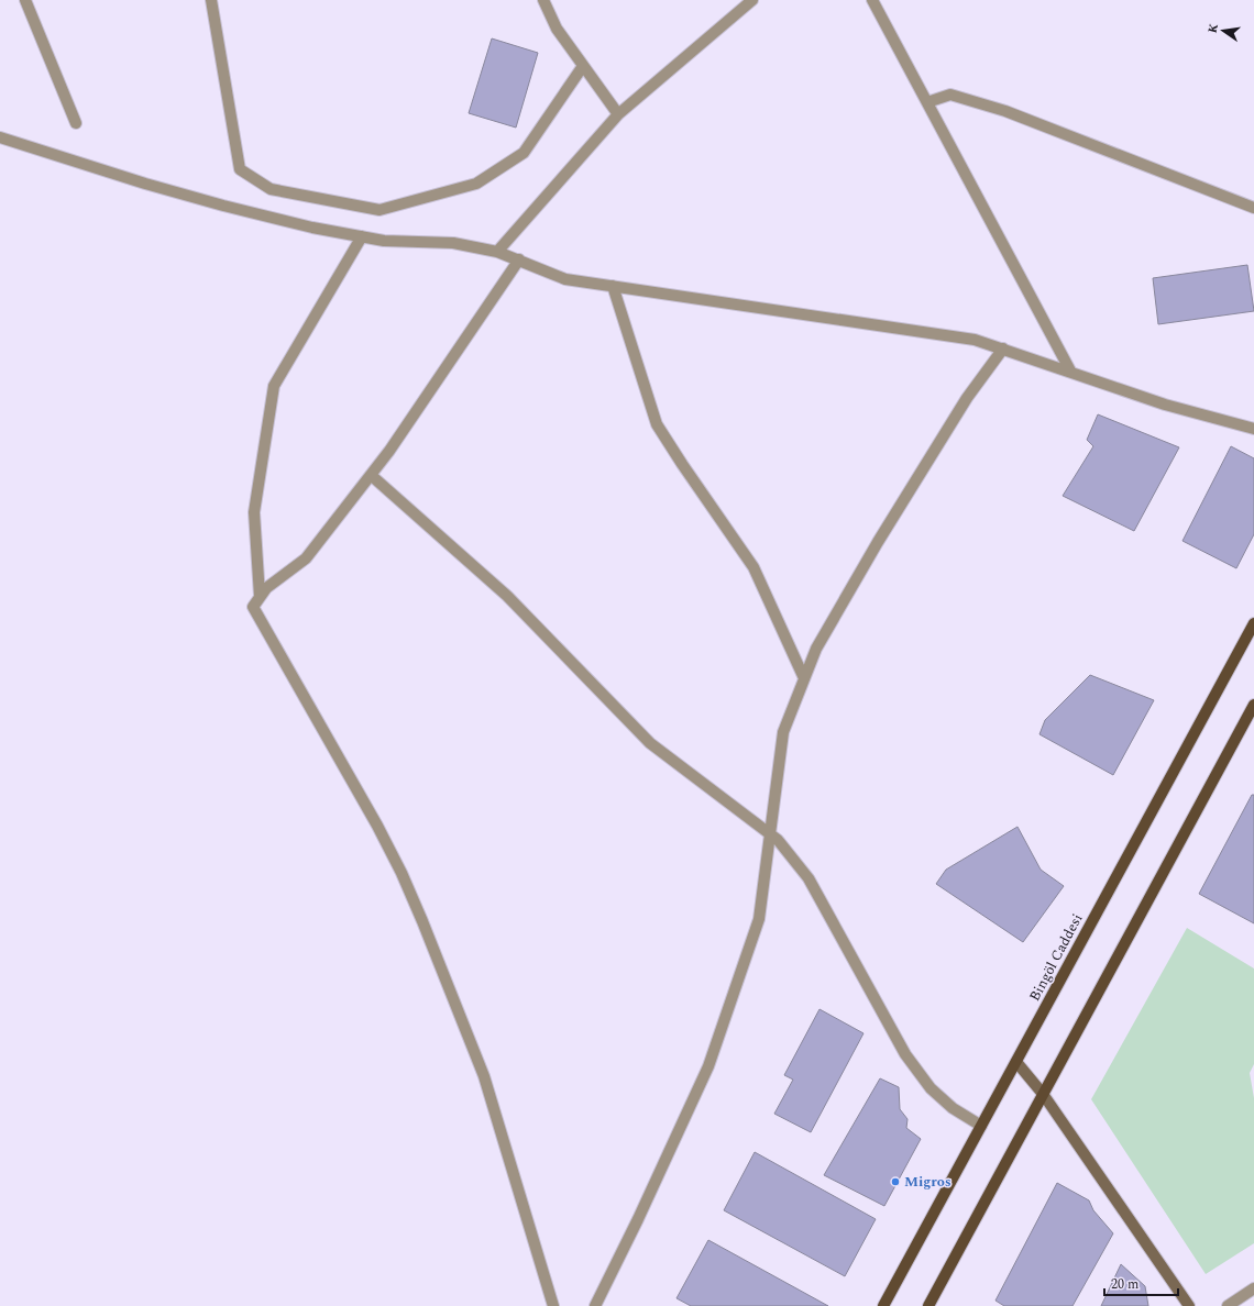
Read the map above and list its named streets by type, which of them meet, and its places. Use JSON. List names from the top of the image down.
{
  "streets": {
    "main road": ["Bingöl Caddesi"]
  },
  "places": ["Migros"],
  "scale_bar": "20 m",
  "north": "left"
}
